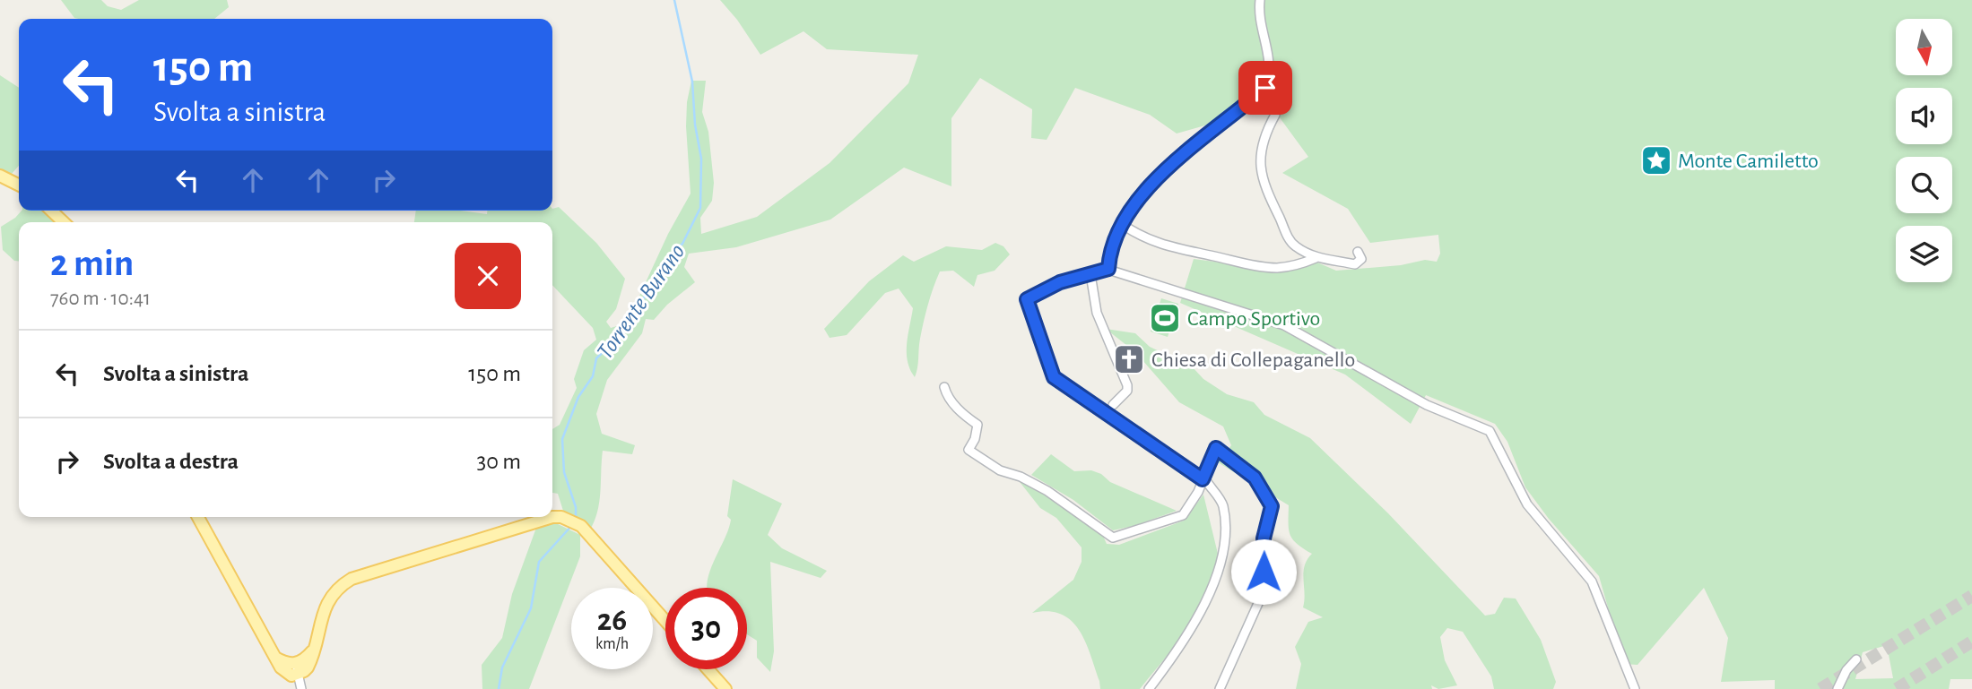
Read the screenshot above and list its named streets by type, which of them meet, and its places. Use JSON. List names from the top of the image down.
{
  "water": ["Torrente Burano"],
  "places": {
    "place": ["Monte Camiletto"],
    "sports": ["Campo Sportivo"],
    "church": ["Chiesa di Collepaganello"]
  },
  "north": "bottom",
  "page": {
    "turn": ["150 m", "Svolta a sinistra"],
    "heading": ["2 min", "760 m · 10:41"],
    "list": [
      {
        "name": "Svolta a sinistra",
        "value": "150 m"
      },
      {
        "name": "Svolta a destra",
        "value": "30 m"
      }
    ],
    "speed": "26 km/h",
    "limit": "30"
  }
}
